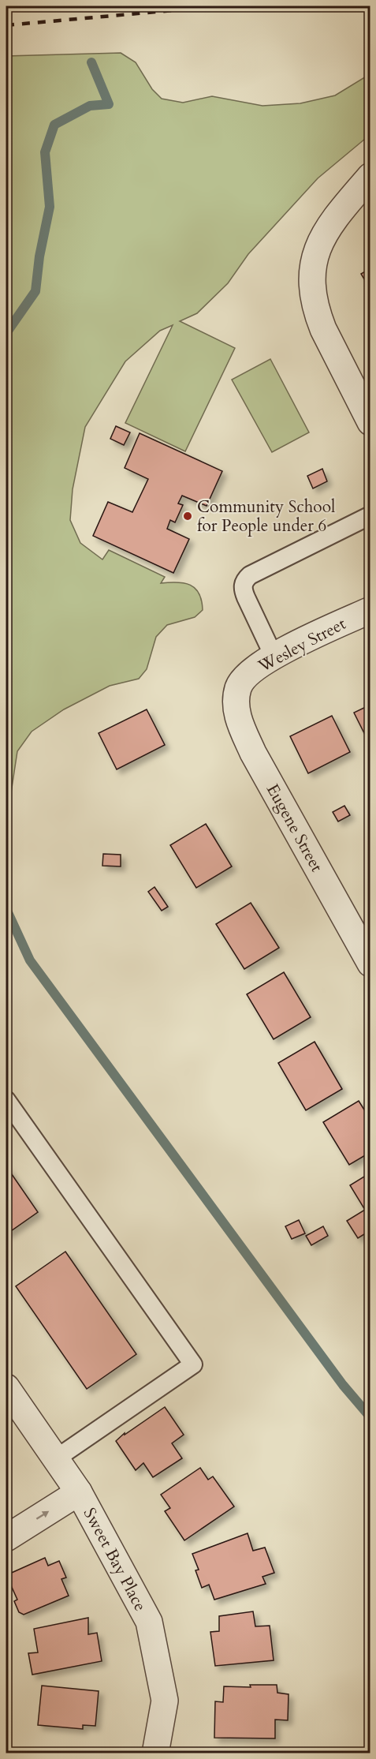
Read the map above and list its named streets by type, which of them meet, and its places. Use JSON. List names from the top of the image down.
{
  "streets": {
    "street": ["Wesley Street", "Eugene Street", "Sweet Bay Place"]
  },
  "crossings": [
    ["Wesley Street", "Eugene Street"]
  ],
  "places": ["Community School for People under 6"]
}
